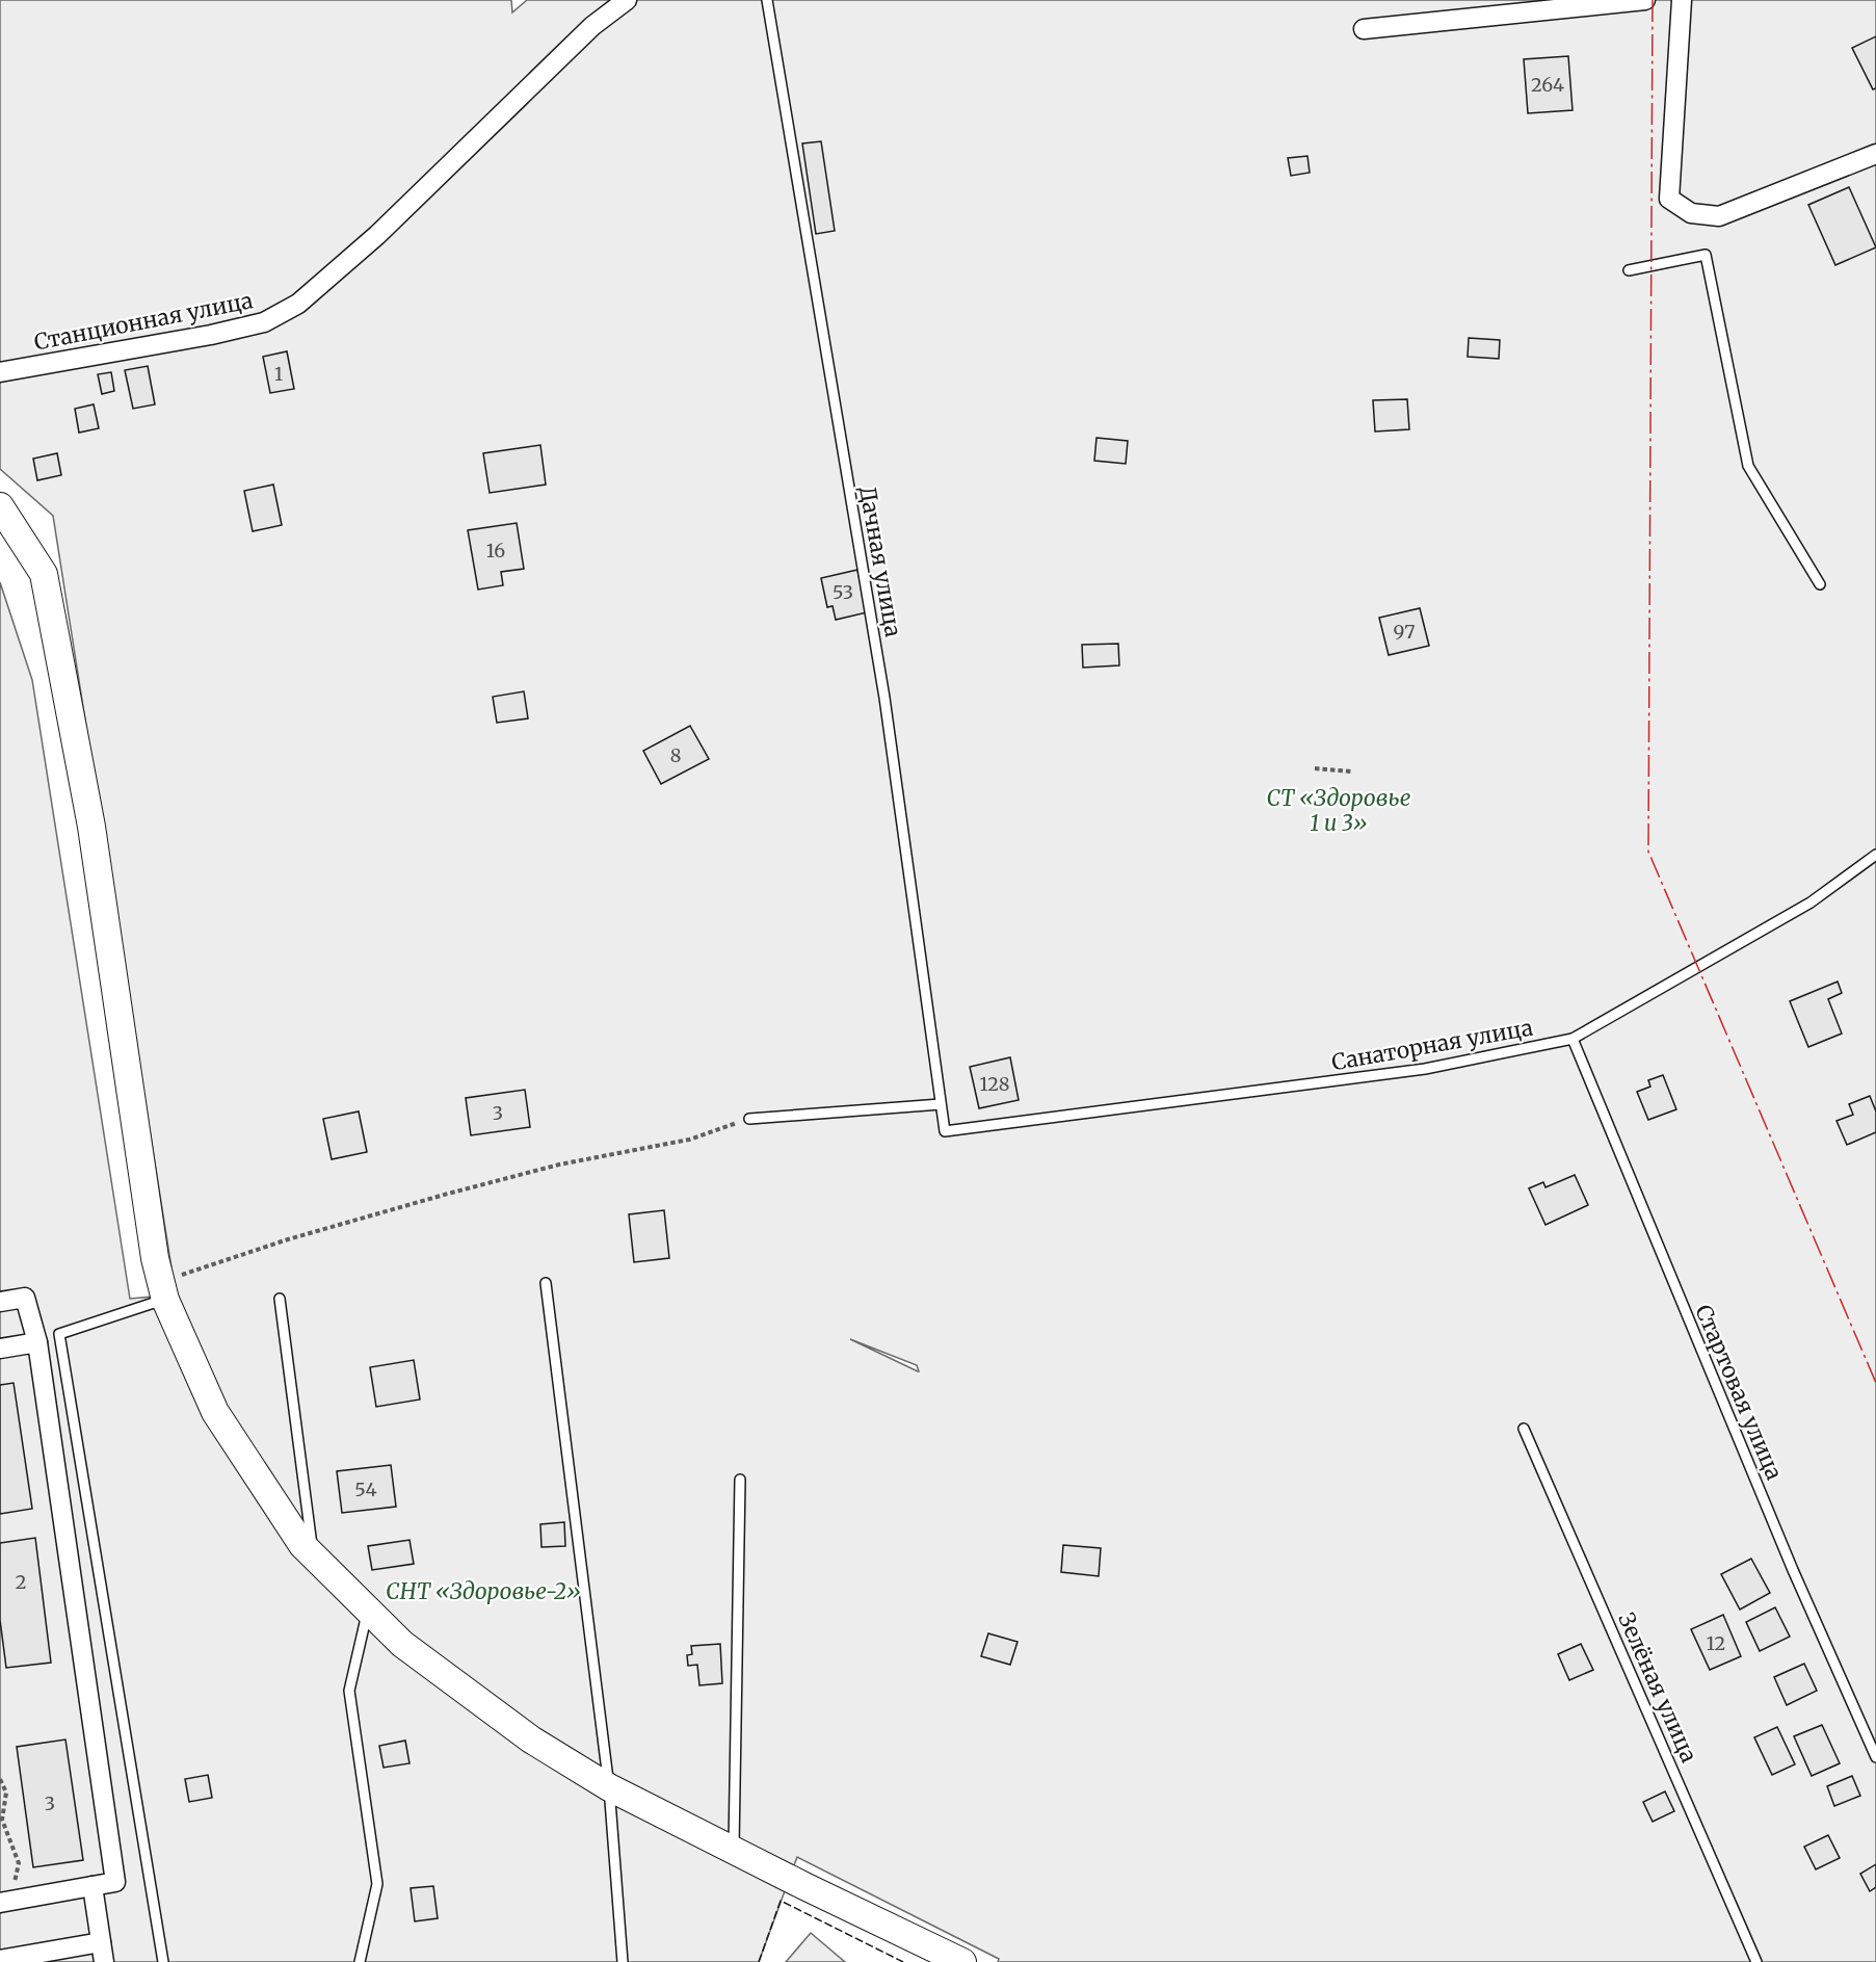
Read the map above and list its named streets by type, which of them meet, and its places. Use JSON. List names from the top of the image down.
{
  "streets": {
    "street": ["Станционная улица"],
    "lane": [
      "Дачная улица",
      "Санаторная улица",
      "Стартовая улица",
      "Зелёная улица"
    ]
  },
  "crossings": [
    ["Дачная улица", "Санаторная улица"],
    ["Санаторная улица", "Стартовая улица"]
  ],
  "parks": ["СТ «Здоровье 1 и 3»", "СНТ «Здоровье-2»"],
  "house_numbers": [
    "264",
    "1",
    "16",
    "53",
    "97",
    "8",
    "128",
    "3",
    "54",
    "2",
    "12",
    "3"
  ]
}
